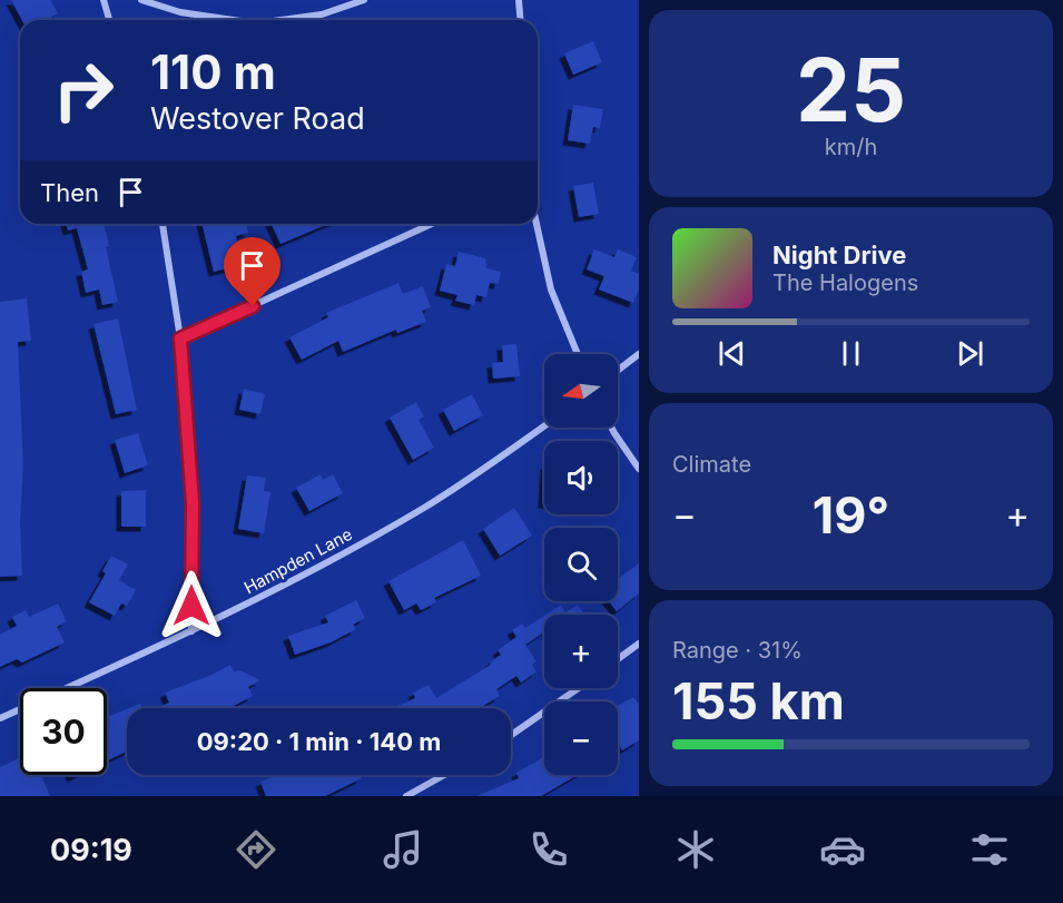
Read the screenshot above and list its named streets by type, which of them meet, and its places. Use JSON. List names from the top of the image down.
{
  "streets": {
    "street": ["Hampden Lane"]
  },
  "north": "left",
  "page": {
    "tile": [
      ["25", "km/h"],
      "Climate",
      ["Range · 31%", "155 km"]
    ],
    "turn": ["110 m", "Westover Road"],
    "then": "Then",
    "song": ["Night Drive", "The Halogens"],
    "map_buttons": ["+", "−"],
    "heat": ["−", "19°", "+"],
    "limit": "30",
    "trip": "09:20 · 1 min · 140 m",
    "tabs": "09:19"
  }
}
